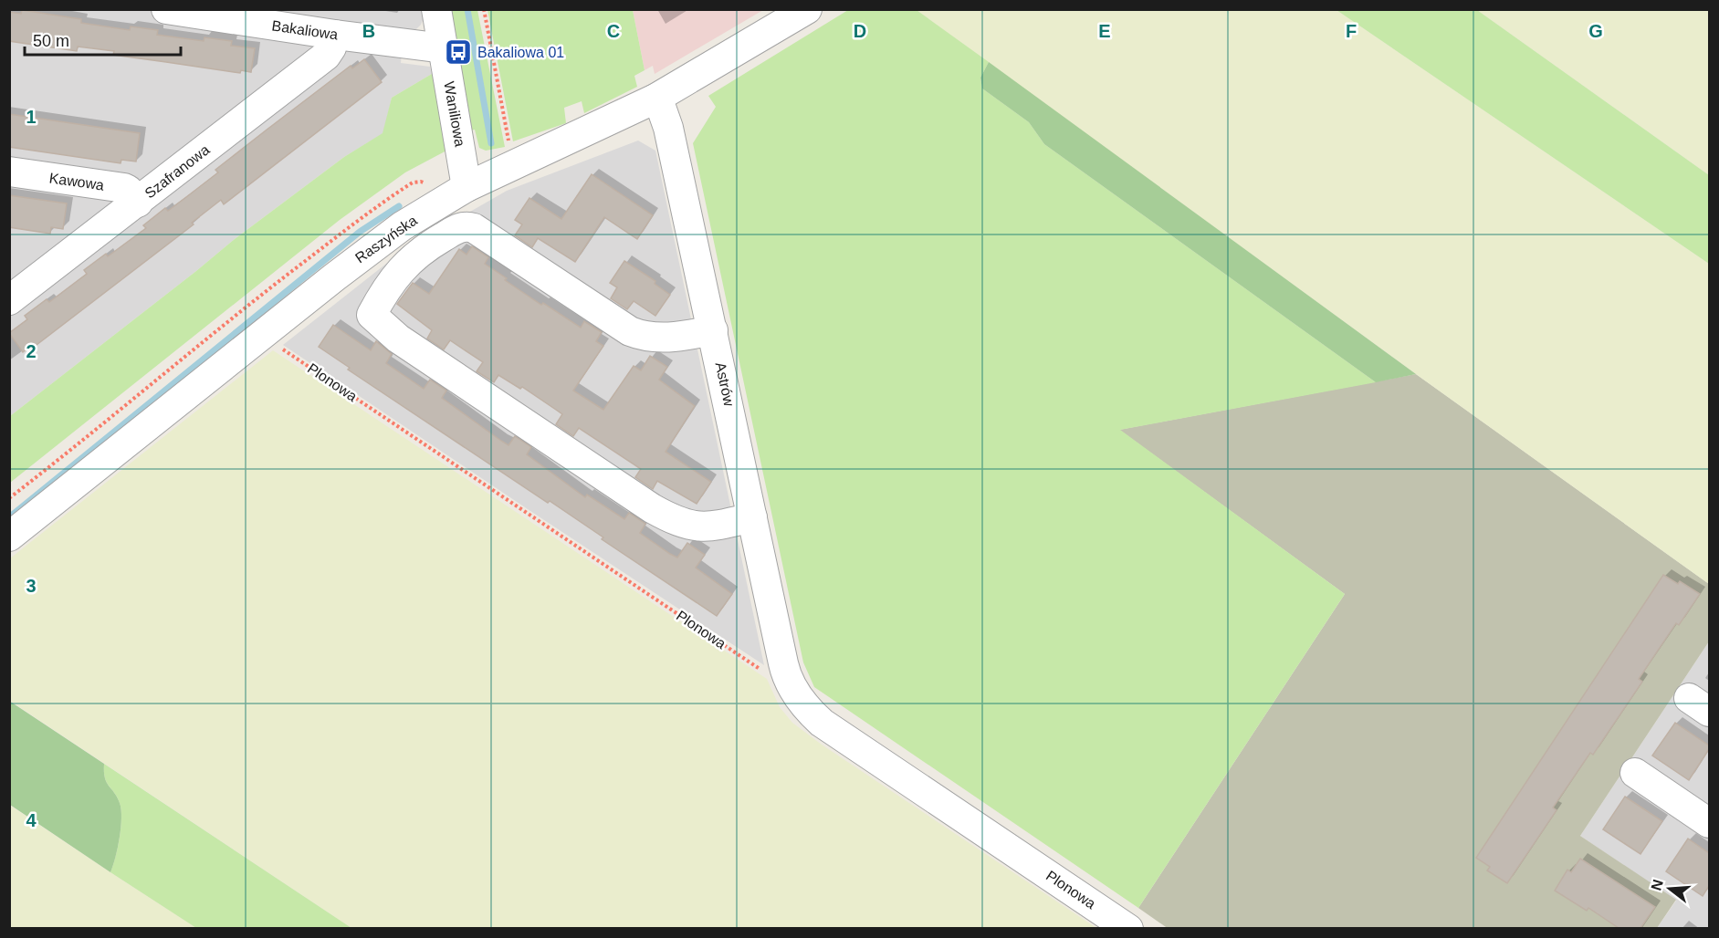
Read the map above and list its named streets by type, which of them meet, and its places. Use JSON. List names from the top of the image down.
{
  "streets": {
    "street": [
      "Bakaliowa",
      "Waniliowa",
      "Szafranowa",
      "Kawowa",
      "Raszyńska",
      "Plonowa",
      "Astrów"
    ]
  },
  "crossings": [
    ["Bakaliowa", "Waniliowa"],
    ["Bakaliowa", "Szafranowa"],
    ["Waniliowa", "Raszyńska"],
    ["Szafranowa", "Kawowa"],
    ["Raszyńska", "Plonowa"],
    ["Raszyńska", "Astrów"],
    ["Plonowa", "Astrów"]
  ],
  "places": {
    "bus stop": ["Bakaliowa 01"]
  },
  "scale_bar": "50 m",
  "north": "left",
  "grid": {
    "columns": [
      "B",
      "C",
      "D",
      "E",
      "F",
      "G"
    ],
    "rows": [
      "1",
      "2",
      "3",
      "4"
    ]
  }
}
